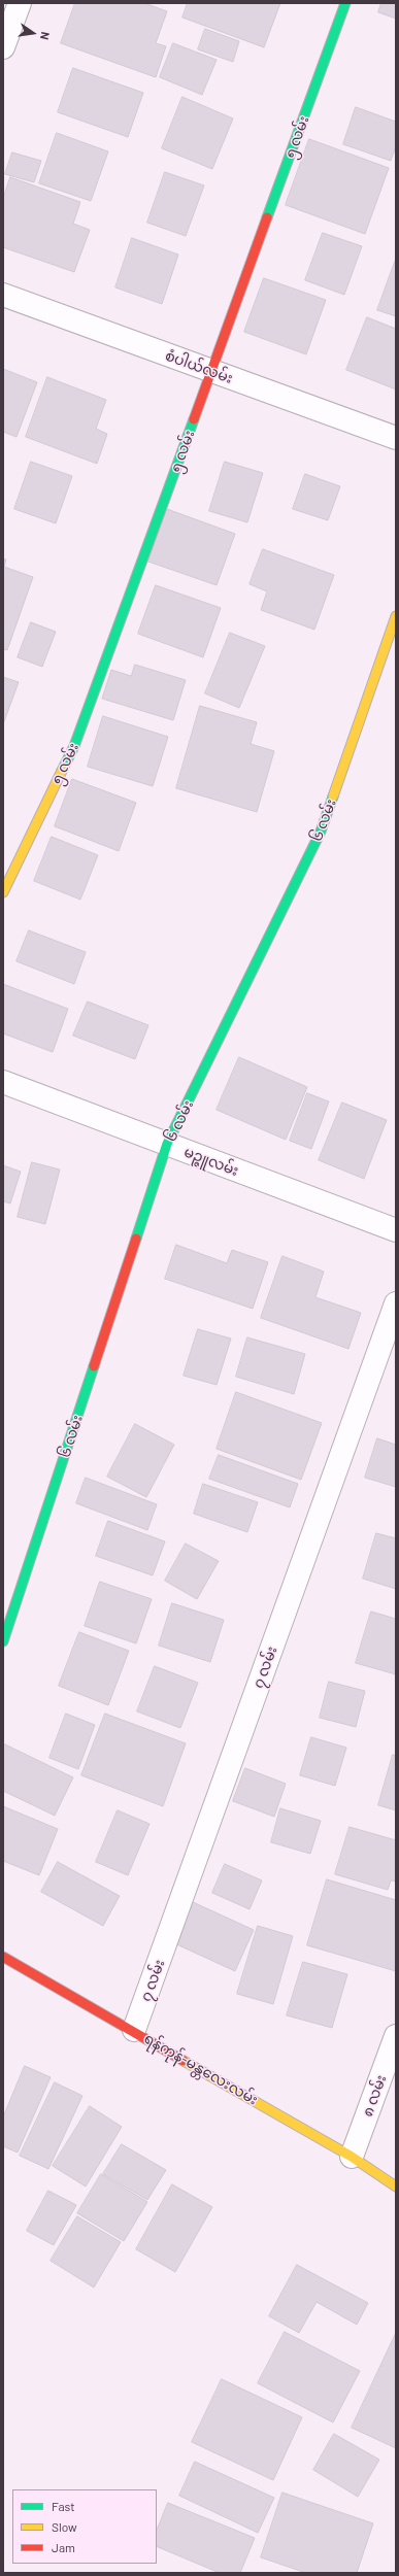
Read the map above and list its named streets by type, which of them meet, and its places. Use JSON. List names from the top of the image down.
{
  "streets": {
    "street": [
      "၅ လမ်း",
      "စံပါယ်လမ်း",
      "၆ လမ်း",
      "မဉ္ဇူလမ်း",
      "၇ လမ်း",
      "ရန်ကုန်-မန္တလေးလမ်း",
      "၈ လမ်း"
    ]
  },
  "crossings": [
    ["၅ လမ်း", "စံပါယ်လမ်း"],
    ["၆ လမ်း", "မဉ္ဇူလမ်း"],
    ["၇ လမ်း", "ရန်ကုန်-မန္တလေးလမ်း"],
    ["ရန်ကုန်-မန္တလေးလမ်း", "၈ လမ်း"]
  ],
  "legend": ["Fast", "Slow", "Jam"],
  "north": "right"
}
